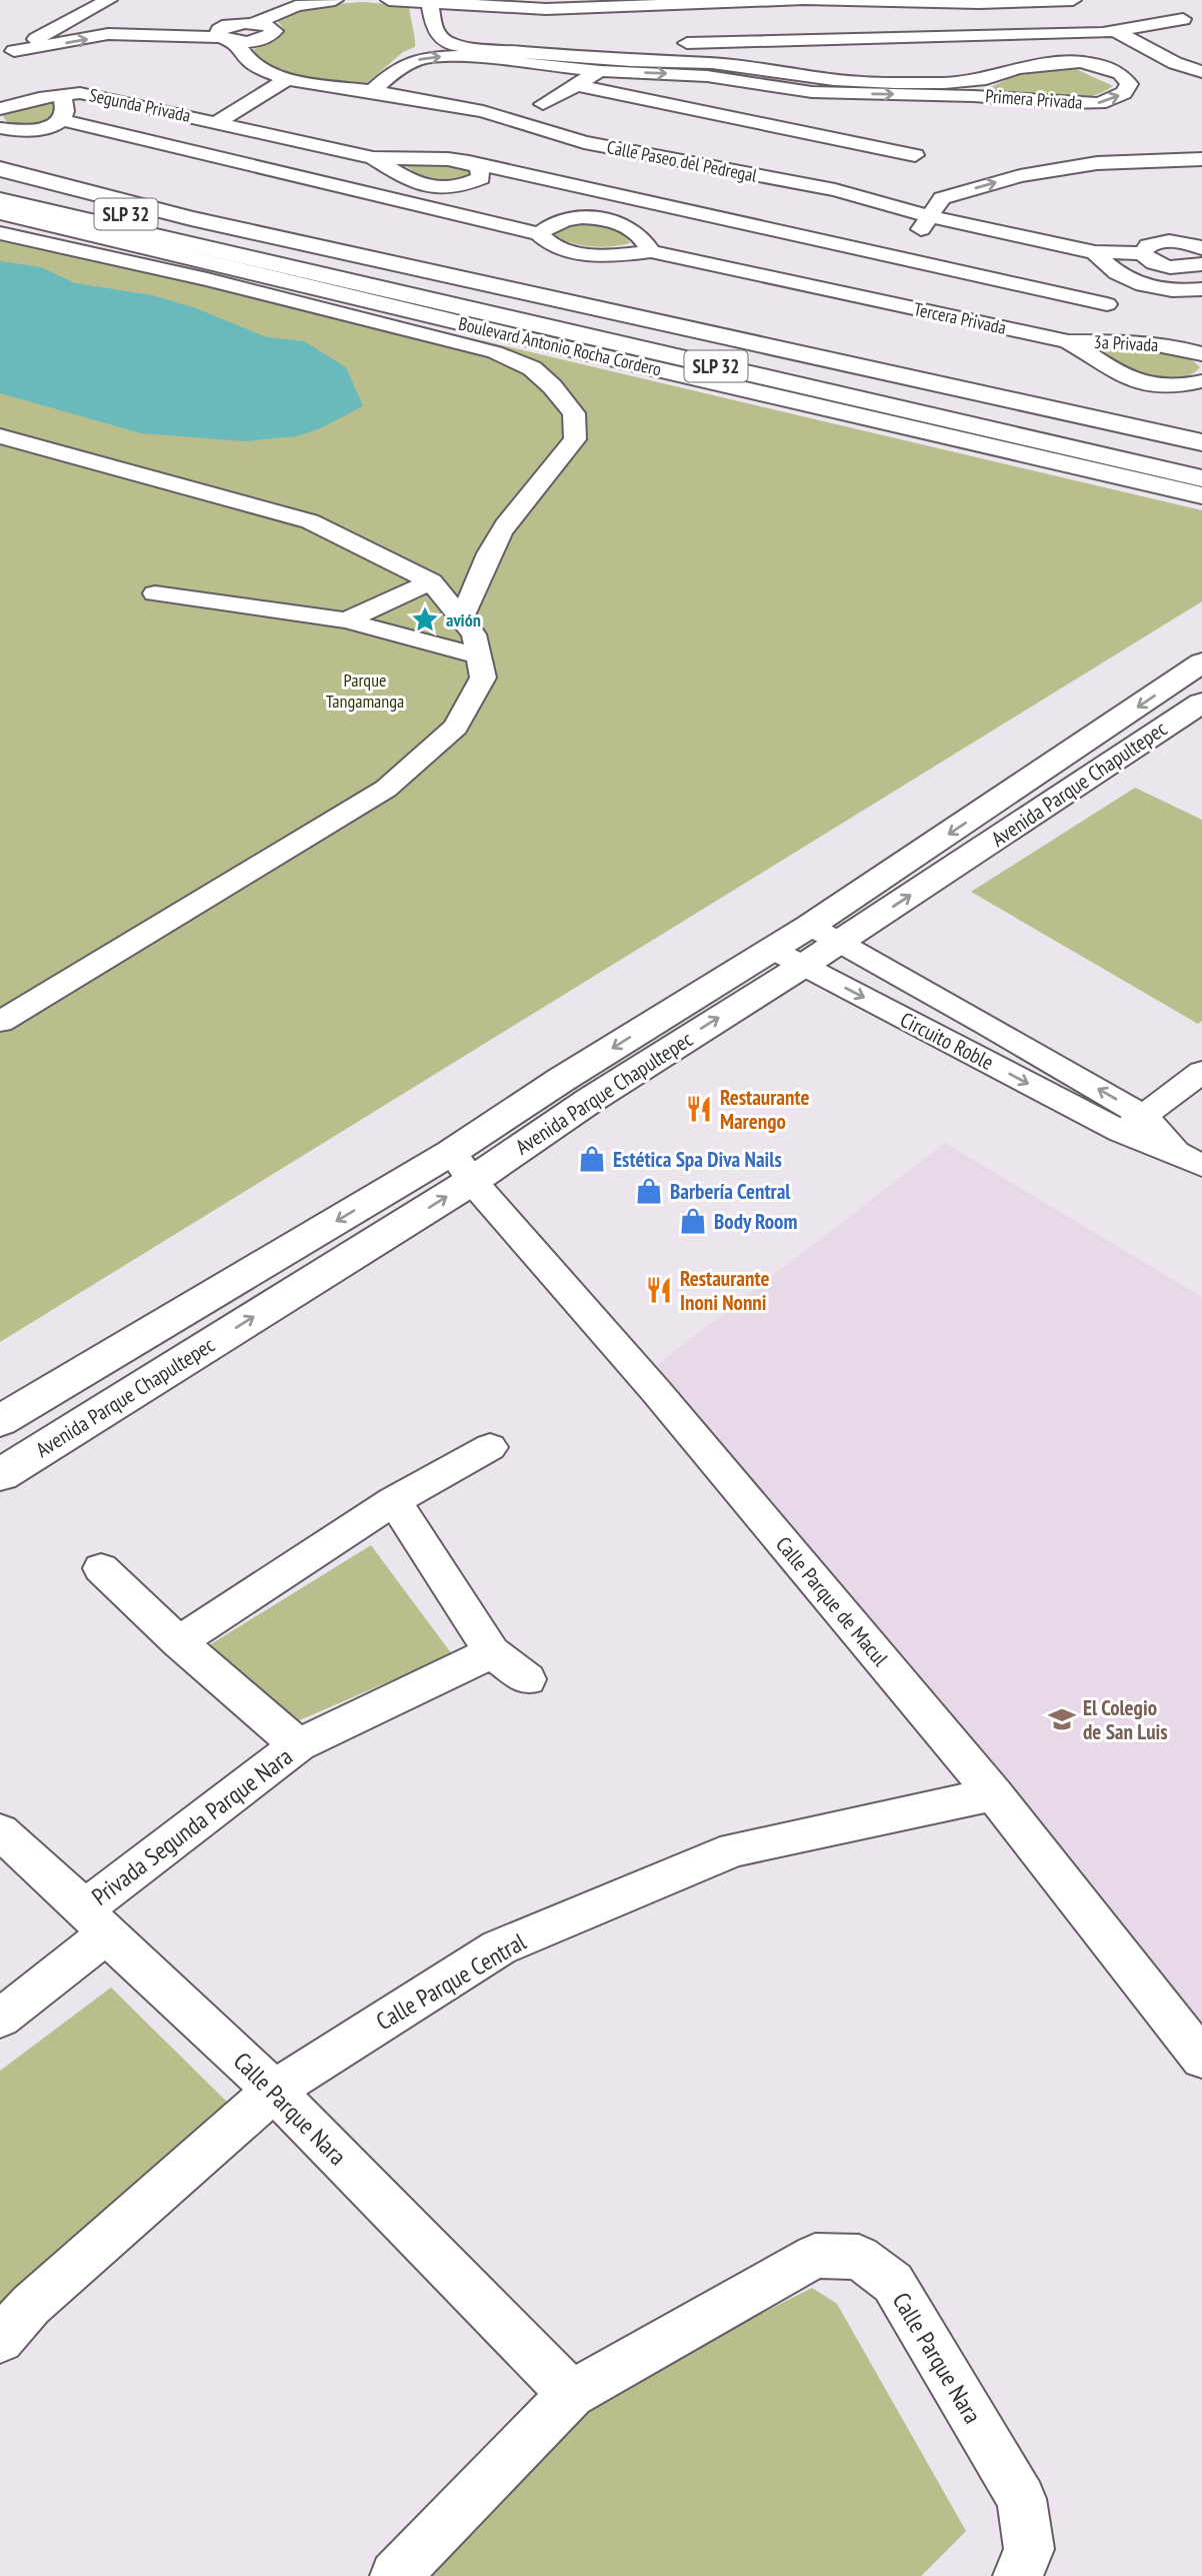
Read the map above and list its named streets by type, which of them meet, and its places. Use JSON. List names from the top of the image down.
{
  "streets": {
    "main road": ["SLP 32", "Boulevard Antonio Rocha Cordero", "Avenida Parque Chapultepec"],
    "street": [
      "Primera Privada",
      "Segunda Privada",
      "Calle Paseo del Pedregal",
      "Tercera Privada",
      "3a Privada",
      "Circuito Roble",
      "Calle Parque de Macul",
      "Privada Segunda Parque Nara",
      "Calle Parque Central",
      "Calle Parque Nara"
    ]
  },
  "crossings": [
    ["Primera Privada", "Calle Paseo del Pedregal"],
    ["Segunda Privada", "Calle Paseo del Pedregal"],
    ["Tercera Privada", "3a Privada"],
    ["Avenida Parque Chapultepec", "Circuito Roble"],
    ["Avenida Parque Chapultepec", "Calle Parque de Macul"],
    ["Calle Parque de Macul", "Calle Parque Central"],
    ["Privada Segunda Parque Nara", "Calle Parque Nara"],
    ["Calle Parque Central", "Calle Parque Nara"]
  ],
  "parks": ["Parque Tangamanga"],
  "places": {
    "place": ["avión"],
    "restaurant": ["Restaurante Marengo", "Restaurante Inoni Nonni"],
    "shop": ["Estética Spa Diva Nails", "Barbería Central", "Body Room"],
    "school or university": ["El Colegio de San Luis"]
  }
}
